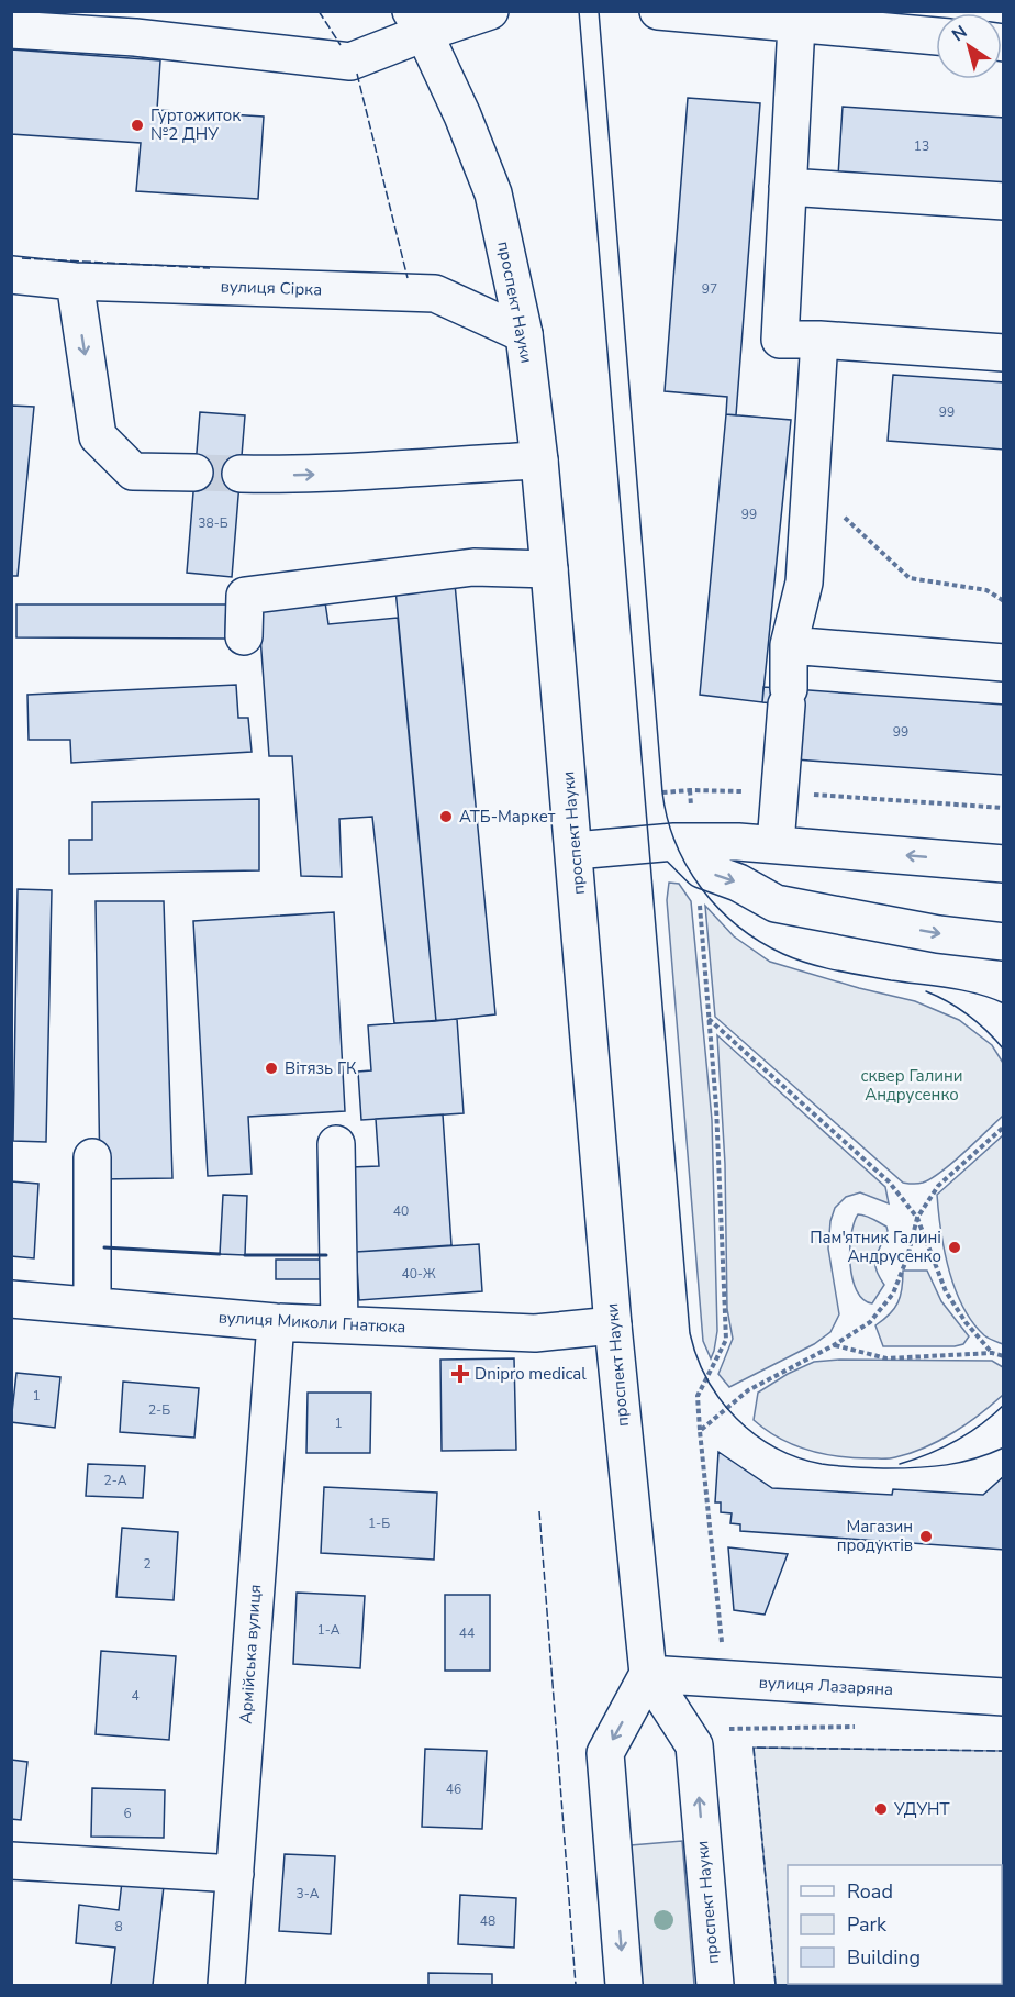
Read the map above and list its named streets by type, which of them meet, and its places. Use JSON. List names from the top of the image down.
{
  "streets": {
    "main road": [
      "вулиця Сірка",
      "проспект Науки",
      "вулиця Миколи Гнатюка",
      "Армійська вулиця",
      "вулиця Лазаряна"
    ]
  },
  "crossings": [
    ["вулиця Сірка", "проспект Науки"],
    ["проспект Науки", "вулиця Миколи Гнатюка"],
    ["проспект Науки", "вулиця Лазаряна"],
    ["вулиця Миколи Гнатюка", "Армійська вулиця"]
  ],
  "parks": ["сквер Галини Андрусенко"],
  "places": {
    "other": [
      "Гуртожиток №2 ДНУ",
      "АТБ-Маркет",
      "Вітязь ГК",
      "Пам'ятник Галині Андрусенко",
      "Магазин продуктів",
      "УДУНТ"
    ],
    "health": ["Dnipro medical"]
  },
  "house_numbers": [
    "13",
    "97",
    "99",
    "99",
    "38-Б",
    "99",
    "40",
    "40-Ж",
    "1",
    "2-Б",
    "1",
    "2-А",
    "1-Б",
    "2",
    "1-А",
    "44",
    "4",
    "46",
    "6",
    "3-А",
    "48",
    "8"
  ],
  "legend": ["Road", "Park", "Building"],
  "north": "top left"
}
